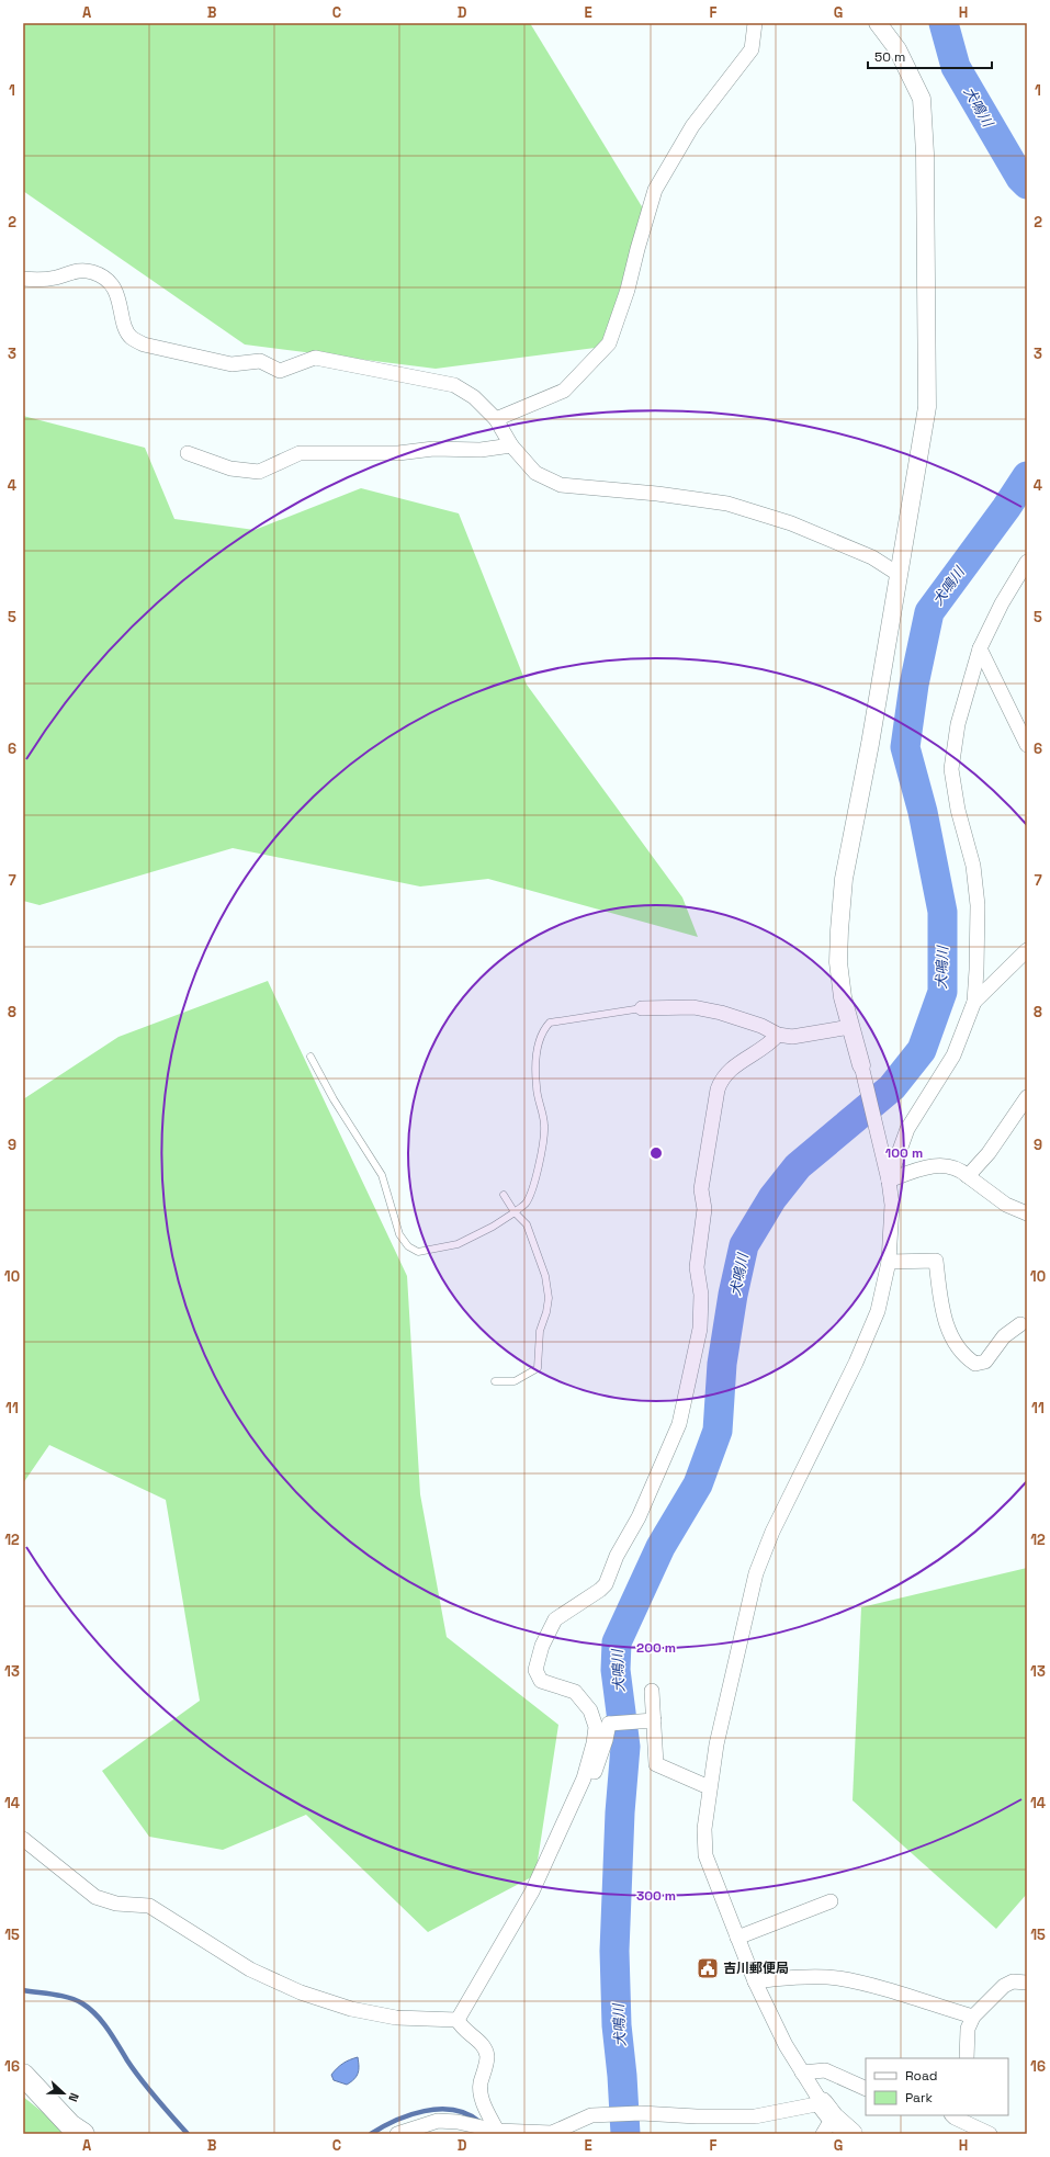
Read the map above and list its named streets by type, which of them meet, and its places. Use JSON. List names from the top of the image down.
{
  "water": ["犬鳴川"],
  "places": {
    "public building": ["吉川郵便局"]
  },
  "legend": ["Road", "Park"],
  "scale_bar": "50 m",
  "north": "right",
  "grid": {
    "columns": [
      "A",
      "B",
      "C",
      "D",
      "E",
      "F",
      "G",
      "H"
    ],
    "rows": [
      "1",
      "2",
      "3",
      "4",
      "5",
      "6",
      "7",
      "8",
      "9",
      "10",
      "11",
      "12",
      "13",
      "14",
      "15",
      "16"
    ]
  },
  "rings": ["100 m", "200 m", "300 m"]
}
